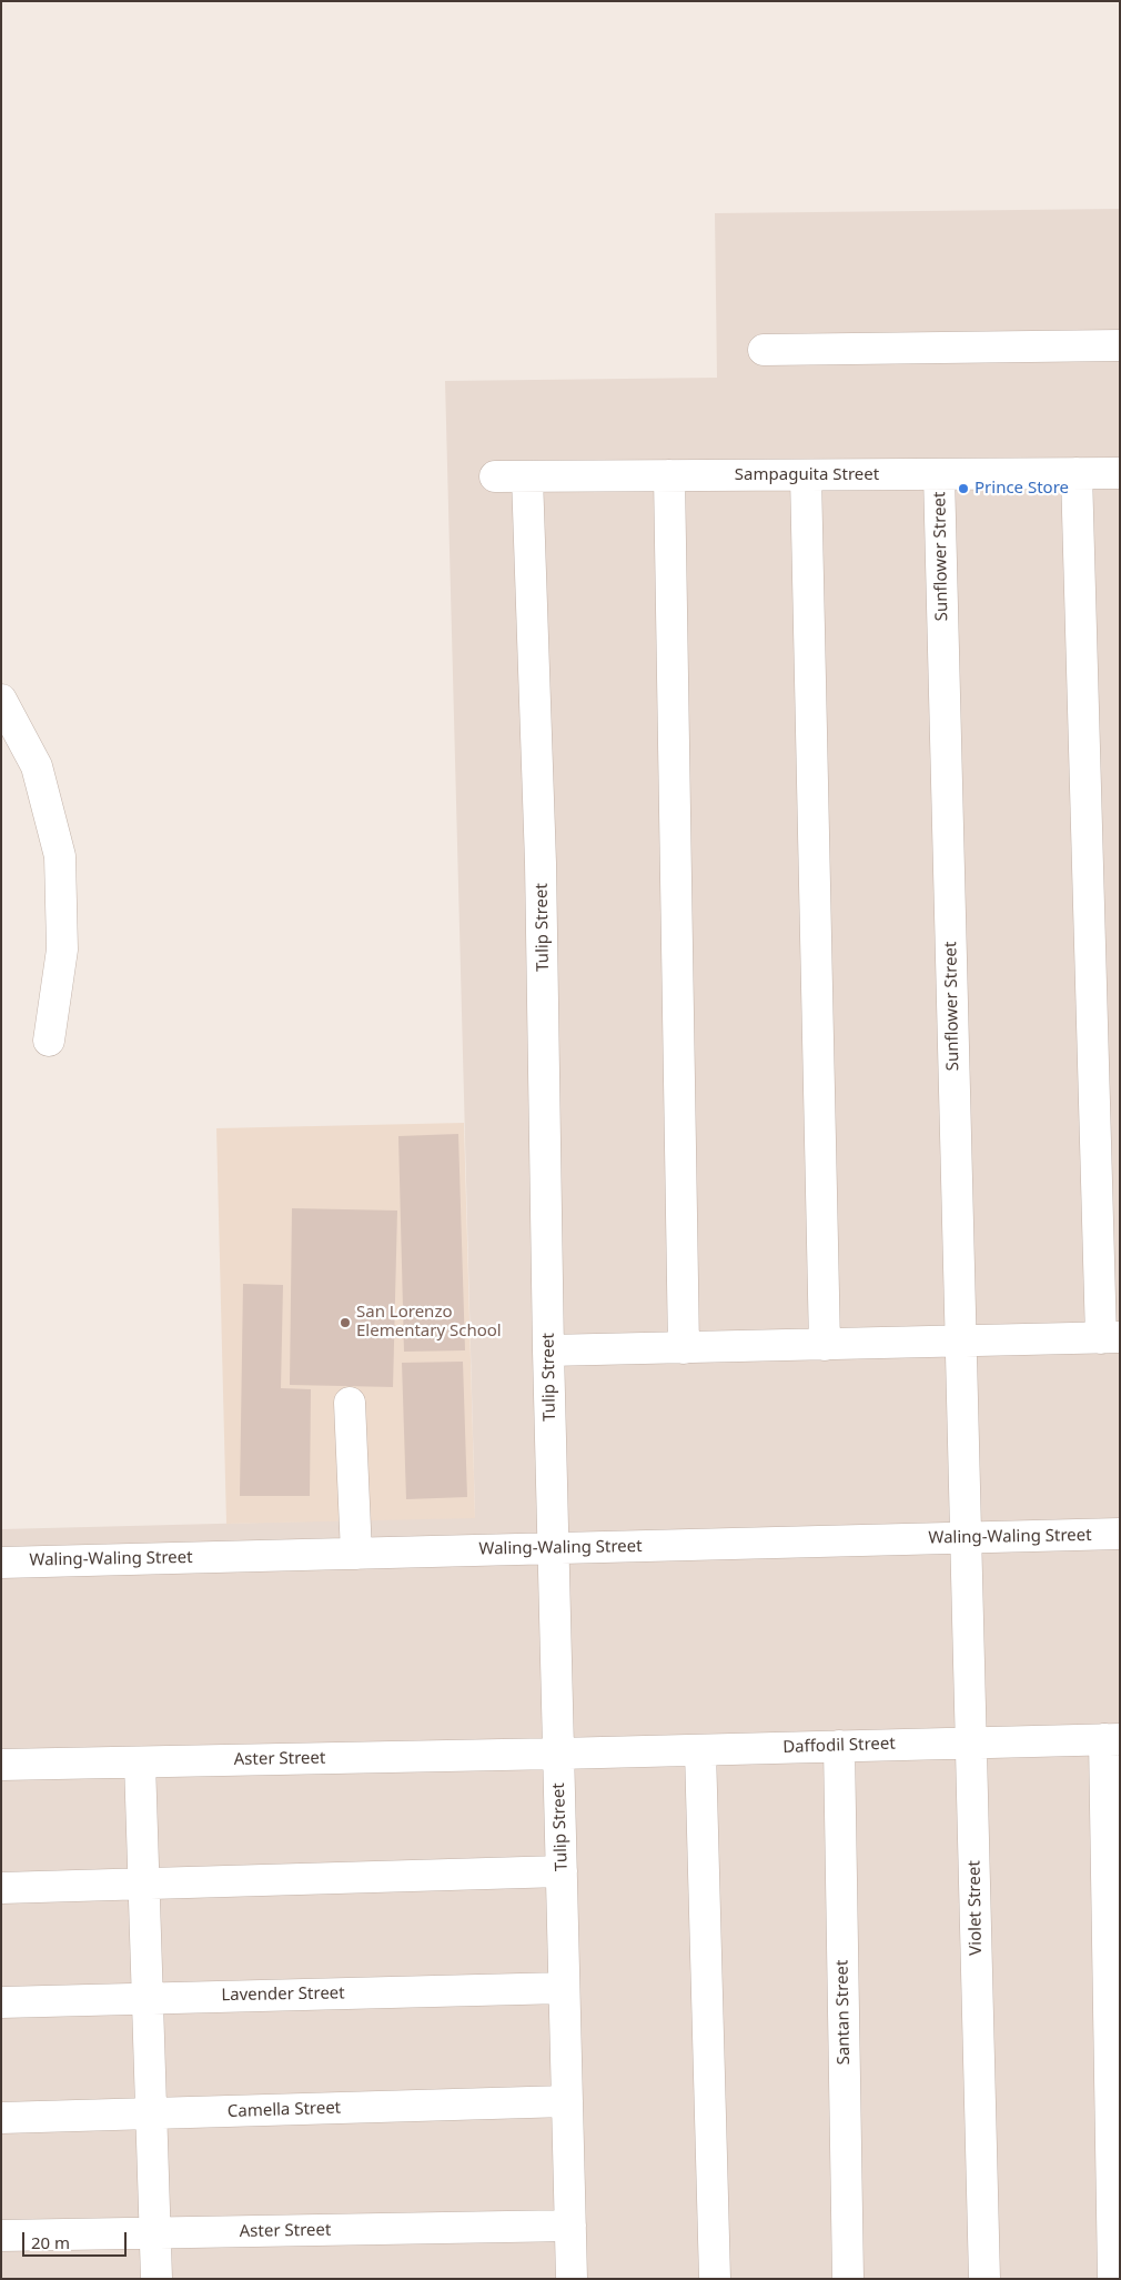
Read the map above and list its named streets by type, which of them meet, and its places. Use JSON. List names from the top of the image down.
{
  "streets": {
    "street": [
      "Sampaguita Street",
      "Sunflower Street",
      "Tulip Street",
      "Waling-Waling Street",
      "Daffodil Street",
      "Aster Street",
      "Violet Street",
      "Lavender Street",
      "Santan Street",
      "Camella Street"
    ]
  },
  "crossings": [
    ["Sampaguita Street", "Sunflower Street"],
    ["Sampaguita Street", "Tulip Street"],
    ["Sunflower Street", "Waling-Waling Street"],
    ["Sunflower Street", "Violet Street"],
    ["Tulip Street", "Waling-Waling Street"],
    ["Tulip Street", "Daffodil Street"],
    ["Tulip Street", "Aster Street"],
    ["Tulip Street", "Lavender Street"],
    ["Tulip Street", "Camella Street"],
    ["Waling-Waling Street", "Violet Street"],
    ["Daffodil Street", "Aster Street"],
    ["Daffodil Street", "Violet Street"],
    ["Daffodil Street", "Santan Street"]
  ],
  "places": ["Prince Store", "San Lorenzo Elementary School"],
  "scale_bar": "20 m"
}
